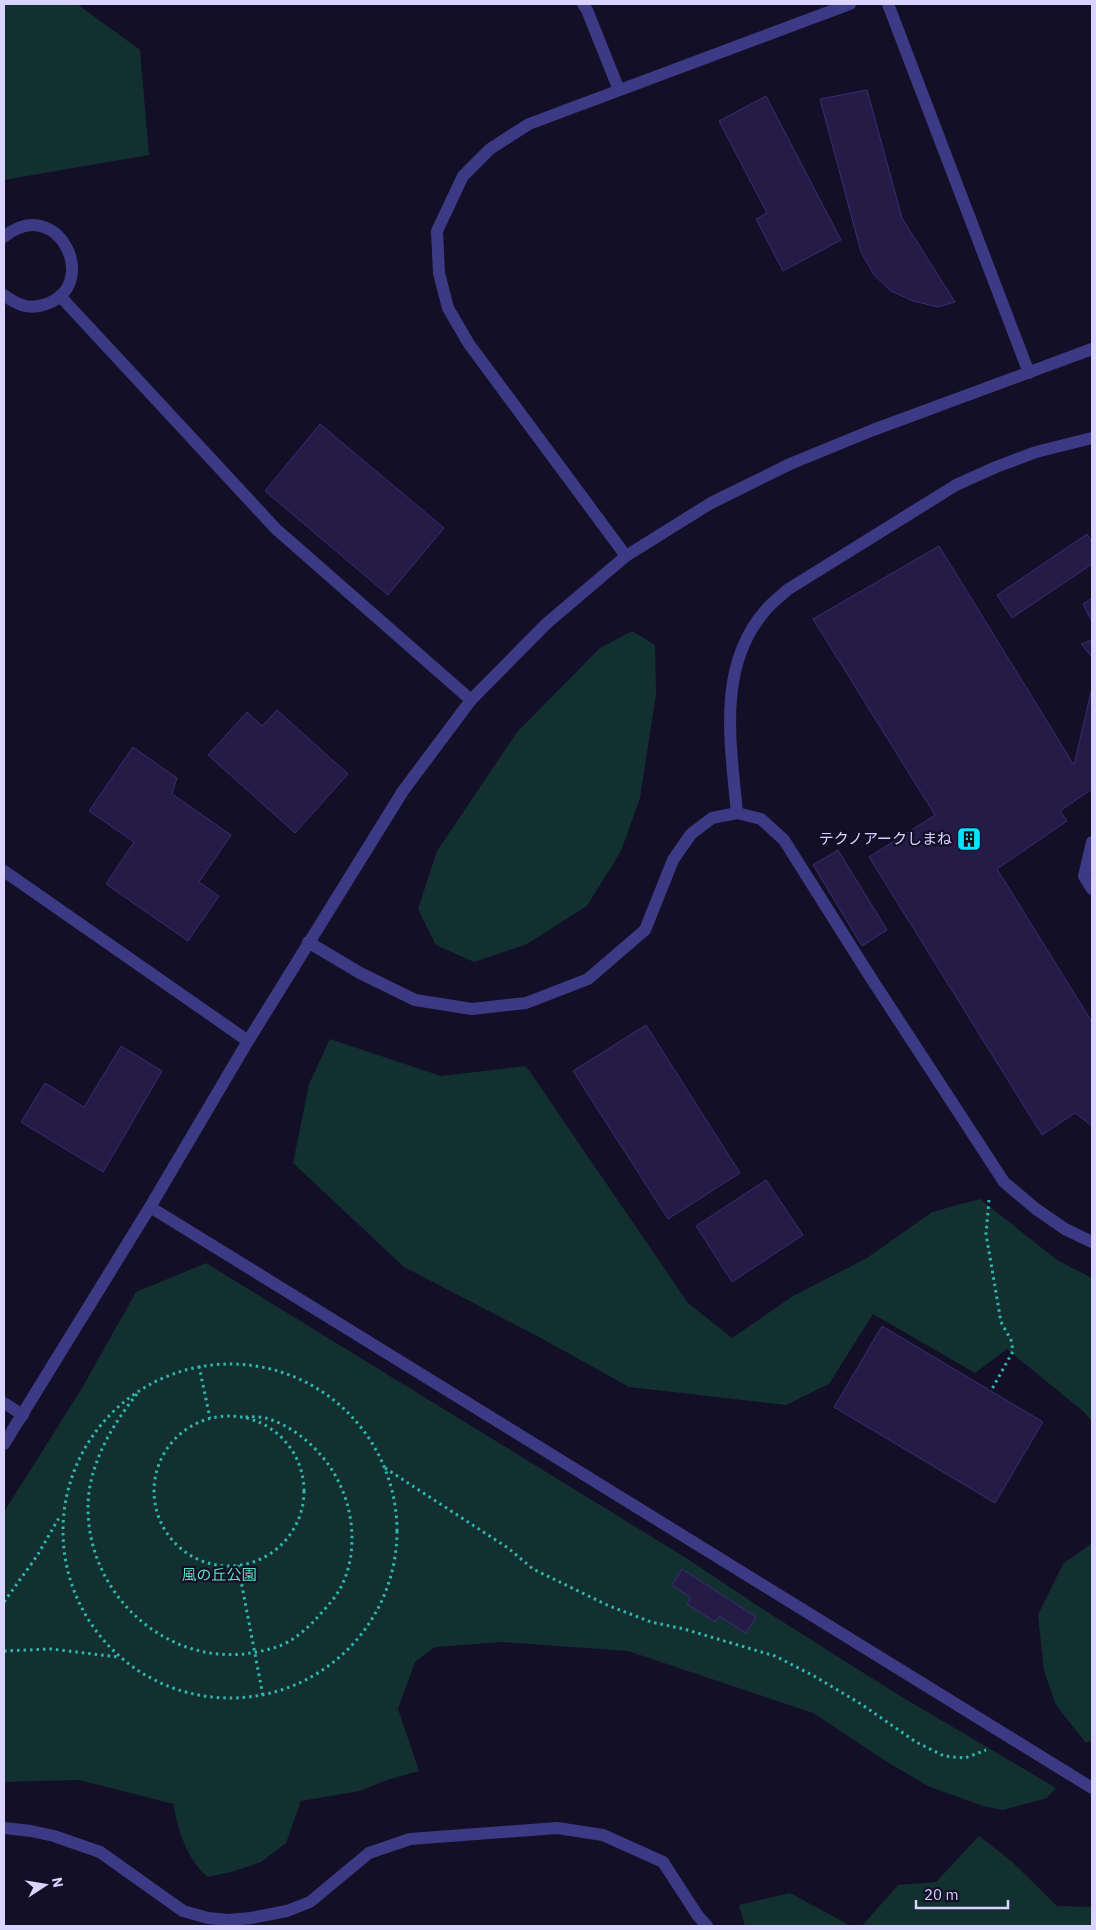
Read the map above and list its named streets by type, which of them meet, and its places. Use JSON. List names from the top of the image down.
{
  "parks": ["風の丘公園"],
  "places": {
    "building": ["テクノアークしまね"]
  },
  "scale_bar": "20 m",
  "north": "right"
}
